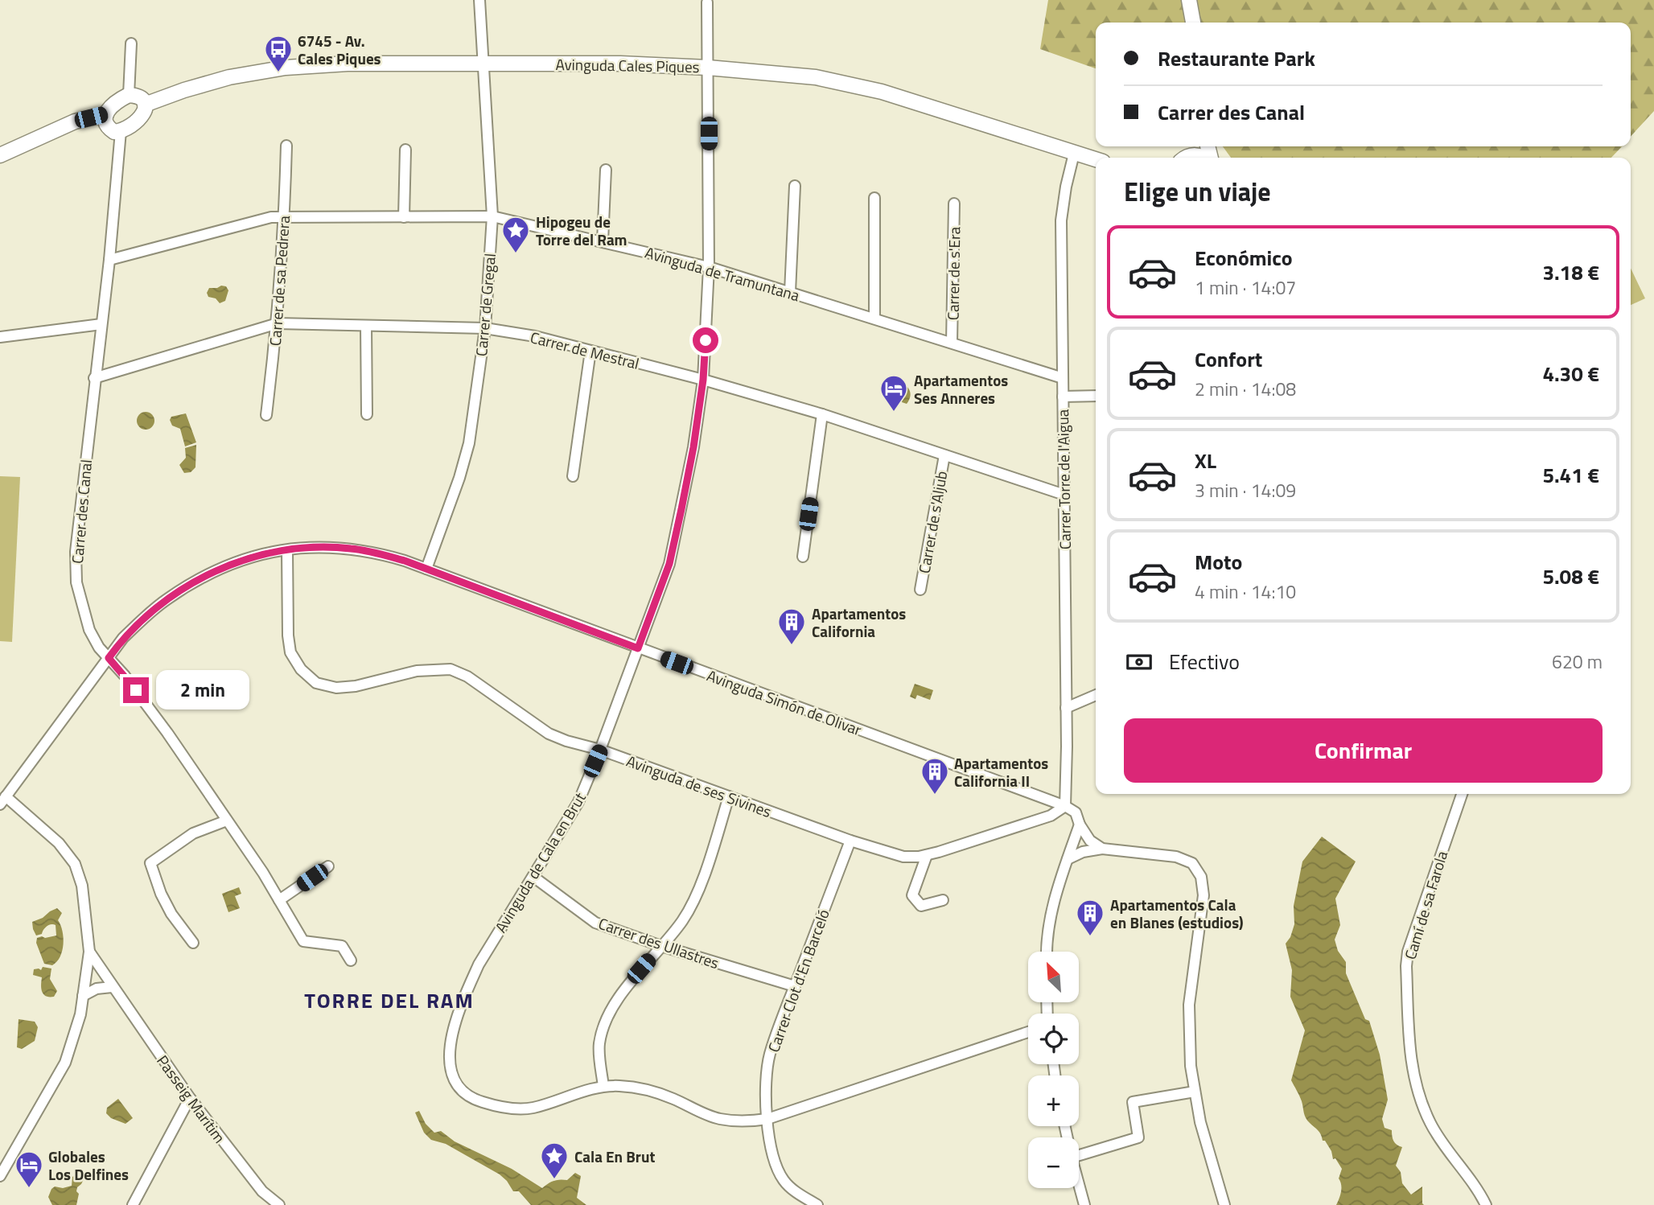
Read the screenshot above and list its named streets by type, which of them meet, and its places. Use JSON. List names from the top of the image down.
{
  "streets": {
    "street": [
      "Avinguda Cales Piques",
      "Avinguda de Tramuntana",
      "Carrer de s'Era",
      "Carrer de sa Pedrera",
      "Carrer de Gregal",
      "Carrer de Mestral",
      "Carrer Torre de l'Aigua",
      "Carrer des Canal",
      "Carrer de s'Aljub",
      "Avinguda Simón de Olivar",
      "Avinguda de ses Sivines",
      "Avinguda de Cala en Brut",
      "Camí de sa Farola",
      "Carrer des Ullastres",
      "Carrer Clot d'En Barceló",
      "Passeig Marítim"
    ]
  },
  "crossings": [
    ["Avinguda Cales Piques", "Carrer de Gregal"],
    ["Avinguda Cales Piques", "Carrer Torre de l'Aigua"],
    ["Avinguda Cales Piques", "Carrer des Canal"],
    ["Avinguda Cales Piques", "Avinguda de Cala en Brut"],
    ["Avinguda de Tramuntana", "Carrer de s'Era"],
    ["Avinguda de Tramuntana", "Carrer de sa Pedrera"],
    ["Avinguda de Tramuntana", "Carrer de Gregal"],
    ["Avinguda de Tramuntana", "Carrer Torre de l'Aigua"],
    ["Avinguda de Tramuntana", "Carrer des Canal"],
    ["Avinguda de Tramuntana", "Avinguda de Cala en Brut"],
    ["Carrer de sa Pedrera", "Carrer de Mestral"],
    ["Carrer de Gregal", "Carrer de Mestral"],
    ["Carrer de Gregal", "Avinguda Simón de Olivar"],
    ["Carrer de Mestral", "Carrer Torre de l'Aigua"],
    ["Carrer de Mestral", "Carrer des Canal"],
    ["Carrer de Mestral", "Carrer de s'Aljub"],
    ["Carrer de Mestral", "Avinguda de Cala en Brut"],
    ["Carrer Torre de l'Aigua", "Avinguda Simón de Olivar"],
    ["Carrer Torre de l'Aigua", "Avinguda de ses Sivines"],
    ["Carrer des Canal", "Avinguda Simón de Olivar"],
    ["Avinguda Simón de Olivar", "Avinguda de ses Sivines"],
    ["Avinguda Simón de Olivar", "Avinguda de Cala en Brut"],
    ["Avinguda de ses Sivines", "Avinguda de Cala en Brut"],
    ["Avinguda de ses Sivines", "Carrer Clot d'En Barceló"],
    ["Avinguda de Cala en Brut", "Carrer des Ullastres"],
    ["Avinguda de Cala en Brut", "Carrer Clot d'En Barceló"],
    ["Carrer des Ullastres", "Carrer Clot d'En Barceló"]
  ],
  "districts": ["TORRE DEL RAM"],
  "places": {
    "bus stop": ["6745 - Av. Cales Piques"],
    "place": ["Hipogeu de Torre del Ram", "Cala En Brut"],
    "hotel": ["Apartamentos Ses Anneres", "Globales Los Delfines"],
    "building": ["Apartamentos California", "Apartamentos California II", "Apartamentos Cala en Blanes (estudios)"]
  },
  "north": "top left",
  "page": {
    "banner": ["Restaurante Park", "Carrer des Canal"],
    "heading": "Elige un viaje",
    "list": [
      {
        "name": "Económico",
        "note": "1 min · 14:07",
        "value": "3.18 €"
      },
      {
        "name": "Confort",
        "note": "2 min · 14:08",
        "value": "4.30 €"
      },
      {
        "name": "XL",
        "note": "3 min · 14:09",
        "value": "5.41 €"
      },
      {
        "name": "Moto",
        "note": "4 min · 14:10",
        "value": "5.08 €"
      }
    ],
    "pay": ["Efectivo", "620 m"],
    "bubble": "2 min",
    "buttons": "Confirmar",
    "map_buttons": ["+", "−"]
  }
}
